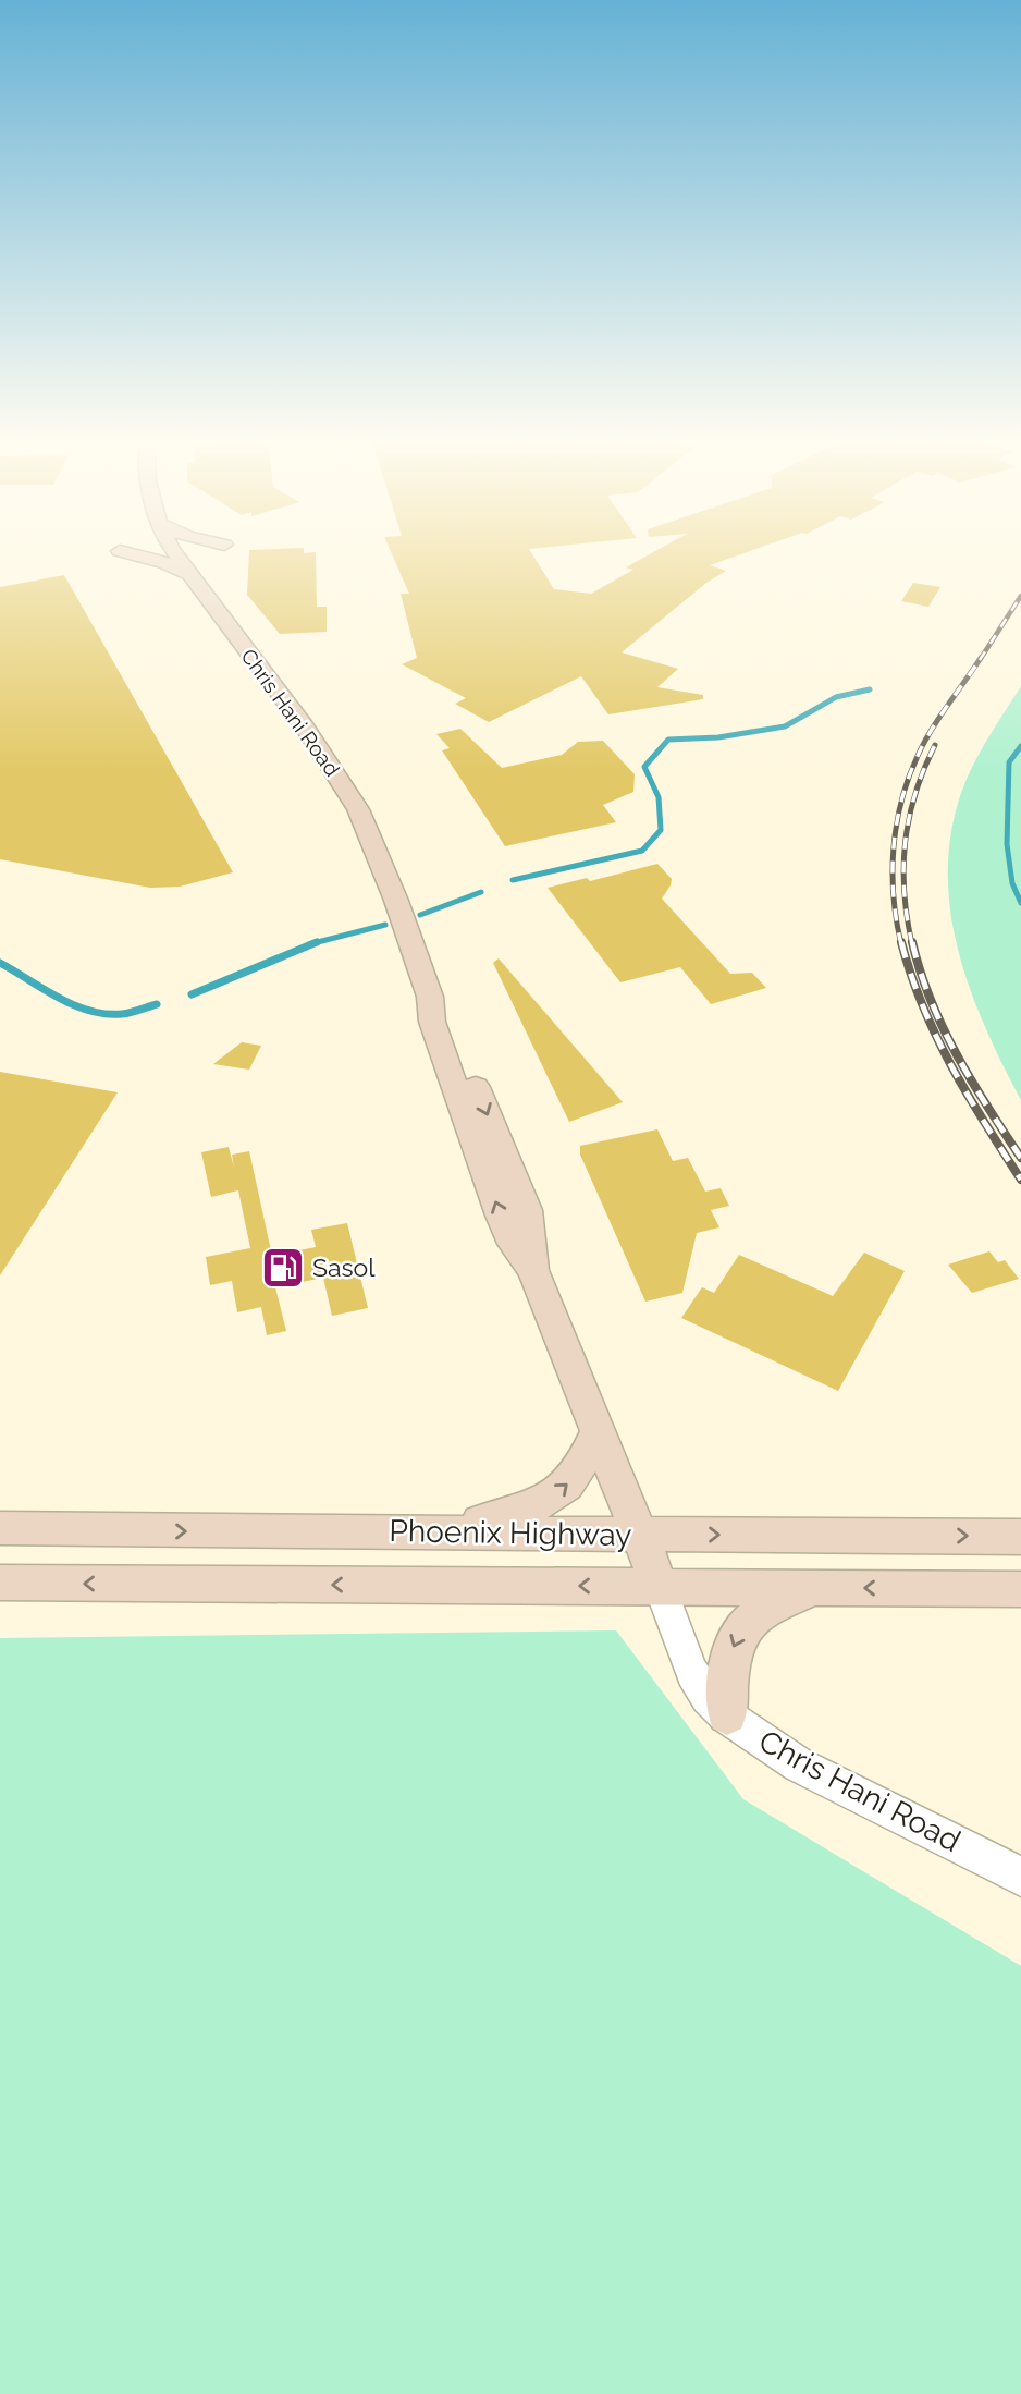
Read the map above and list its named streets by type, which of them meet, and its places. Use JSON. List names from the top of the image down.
{
  "streets": {
    "main road": ["Chris Hani Road", "Phoenix Highway"]
  },
  "crossings": [
    ["Chris Hani Road", "Phoenix Highway"]
  ],
  "places": {
    "fuel station": ["Sasol"]
  }
}
